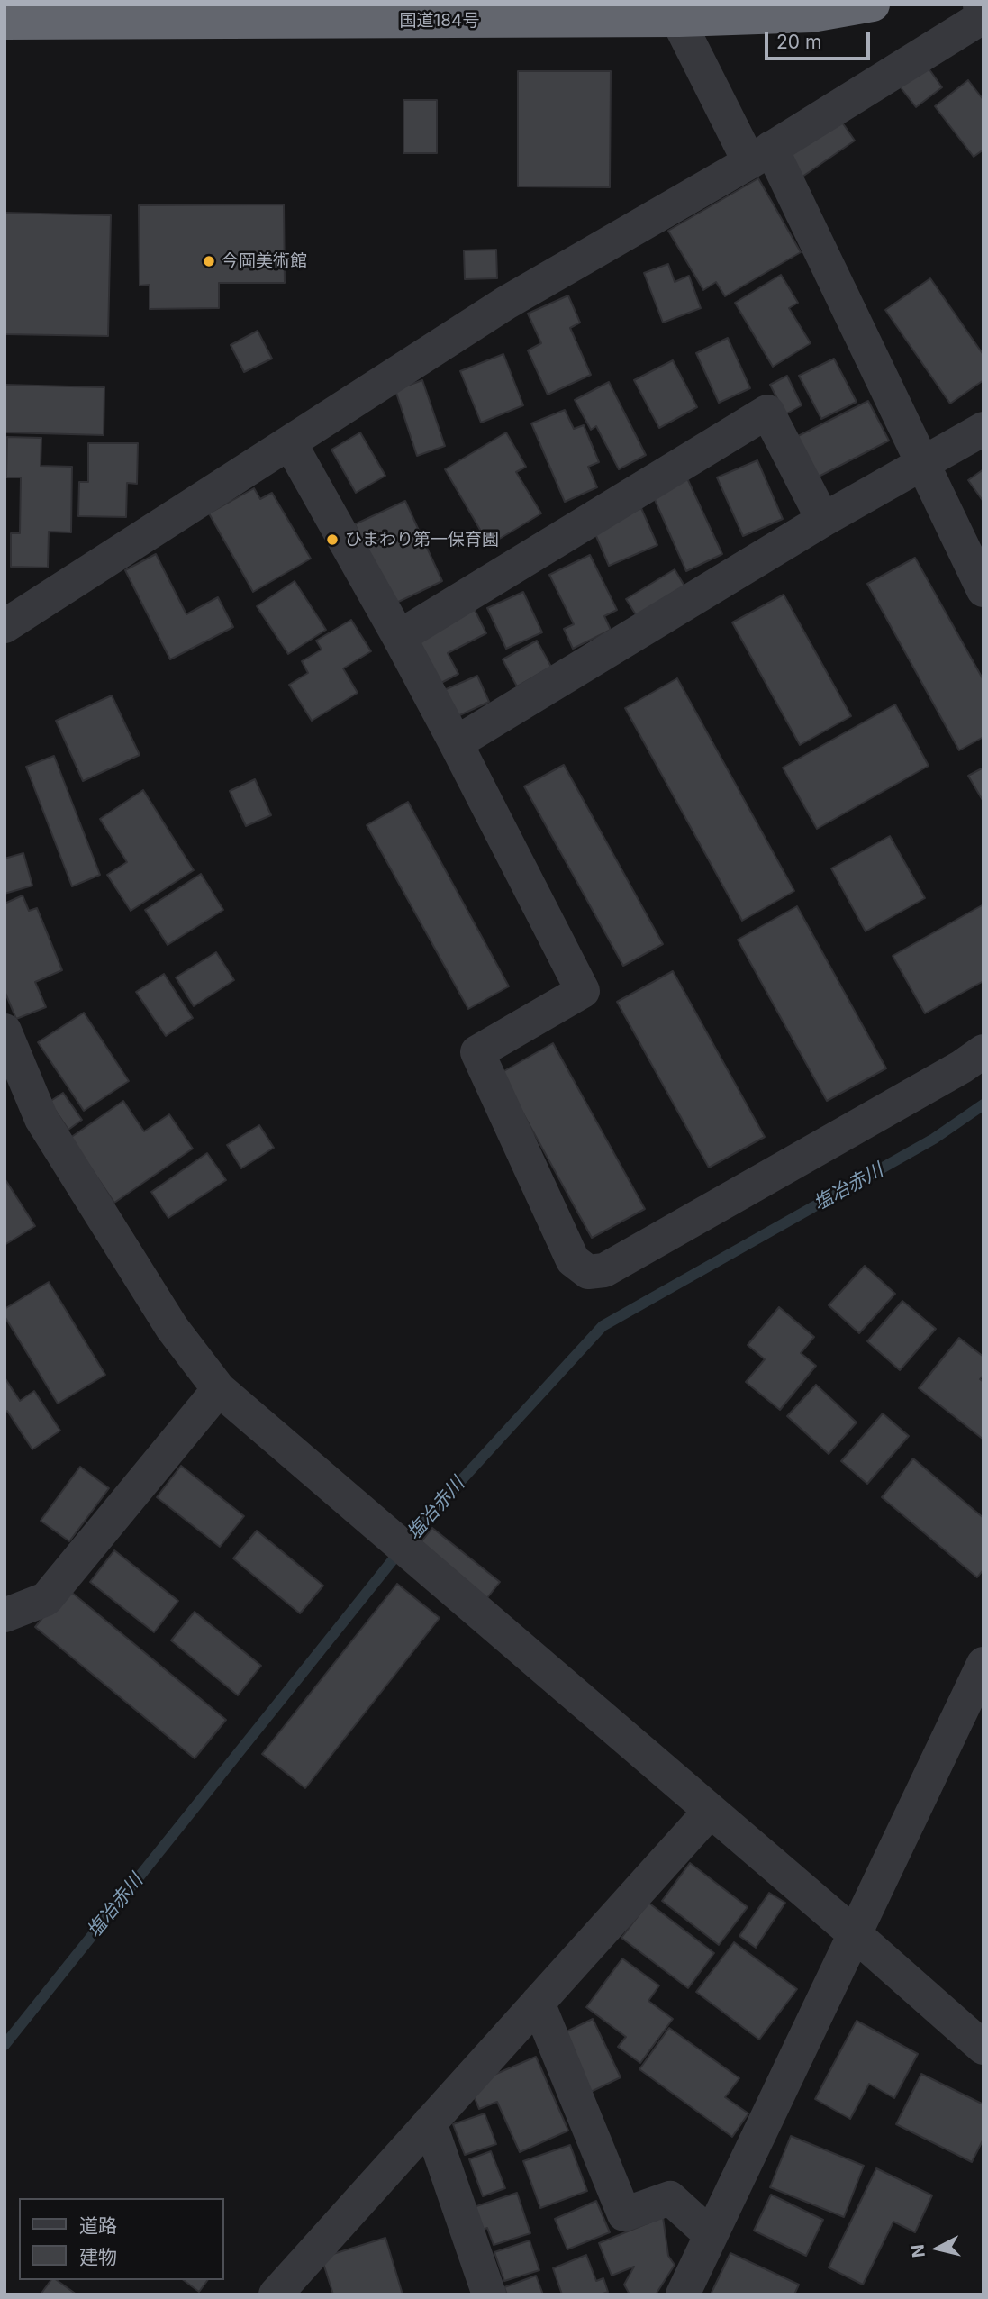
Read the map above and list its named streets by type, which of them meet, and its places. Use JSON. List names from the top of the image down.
{
  "streets": {
    "highway": ["国道184号"]
  },
  "water": ["塩冶赤川"],
  "places": ["今岡美術館", "ひまわり第一保育園"],
  "legend": ["道路", "建物"],
  "scale_bar": "20 m",
  "north": "left"
}
